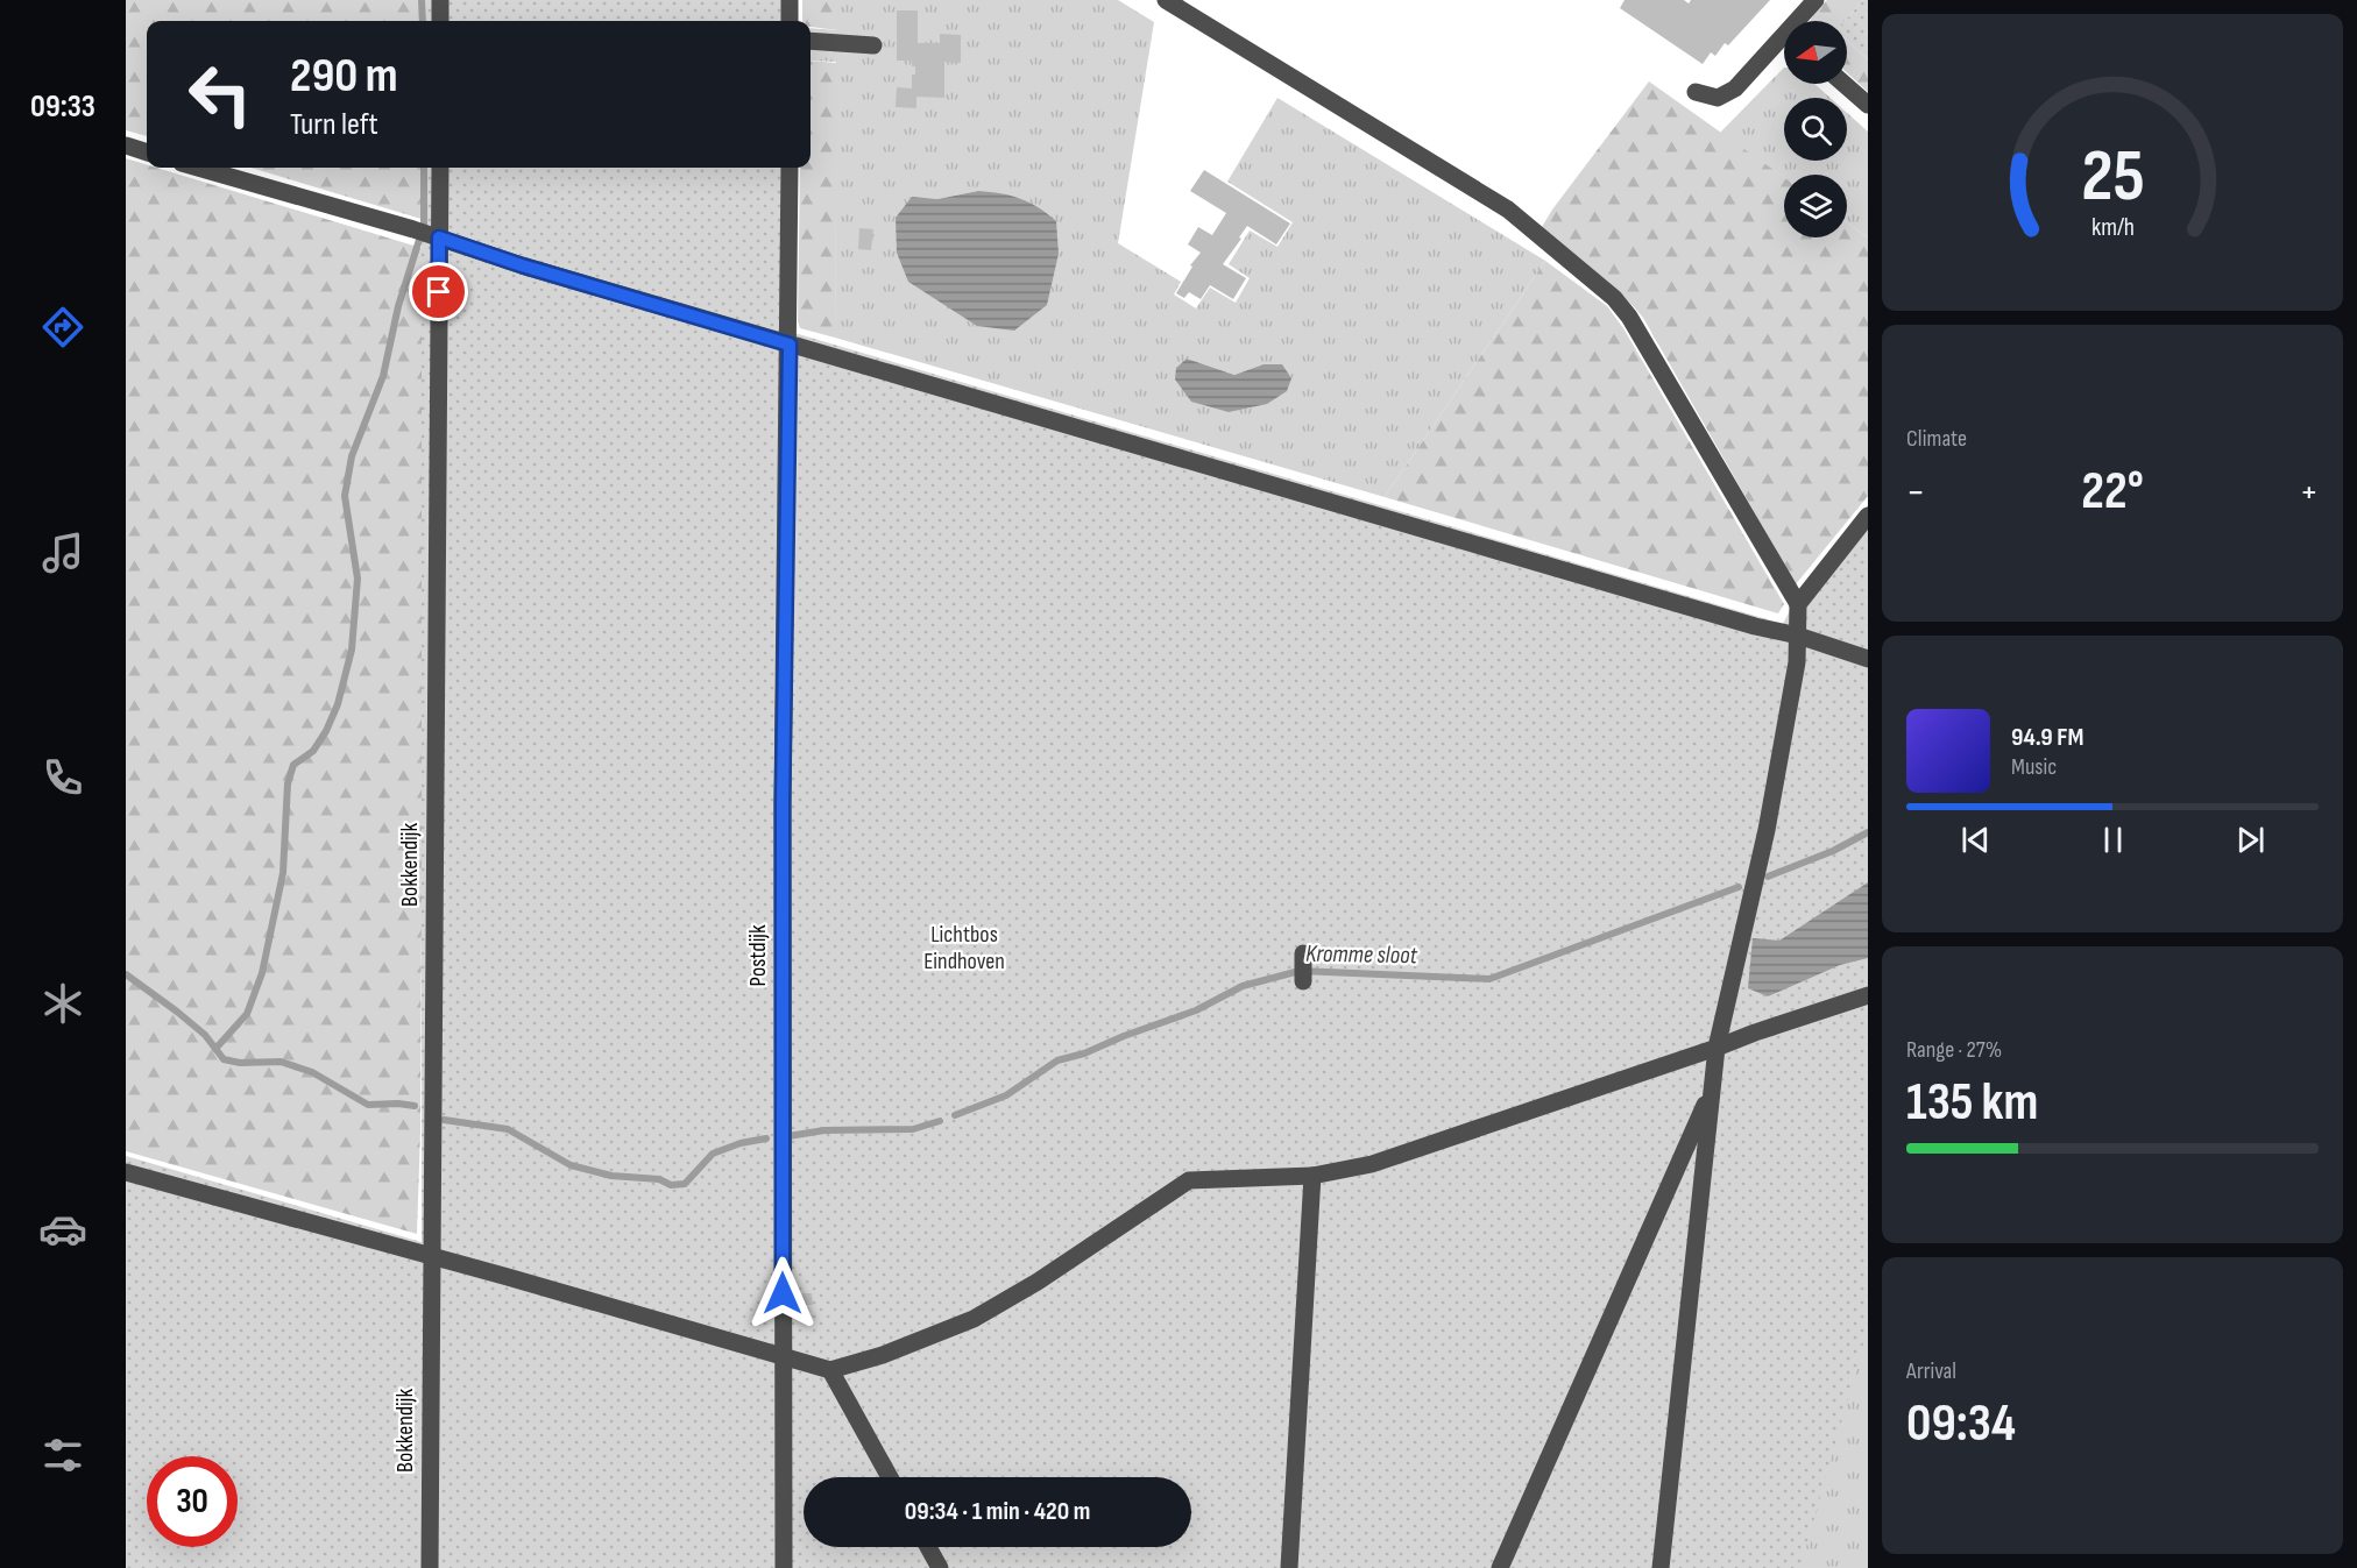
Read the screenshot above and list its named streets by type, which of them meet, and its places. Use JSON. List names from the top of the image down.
{
  "streets": {
    "street": ["Bokkendijk", "Postdijk"]
  },
  "water": ["Kromme sloot"],
  "parks": ["Lichtbos Eindhoven"],
  "north": "left",
  "page": {
    "tabs": "09:33",
    "turn": ["290 m", "Turn left"],
    "tile": [
      "Climate",
      ["Range · 27%", "135 km"],
      ["Arrival", "09:34"]
    ],
    "heat": ["−", "22°", "+"],
    "song": ["94.9 FM", "Music"],
    "limit": "30",
    "trip": "09:34 · 1 min · 420 m",
    "gauge": ["25", "km/h"]
  }
}
